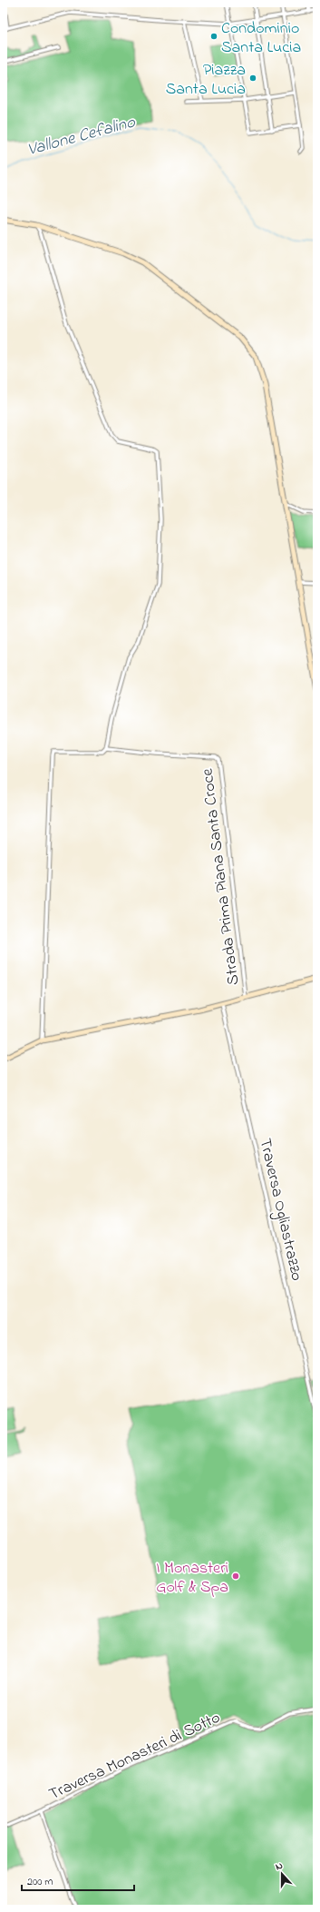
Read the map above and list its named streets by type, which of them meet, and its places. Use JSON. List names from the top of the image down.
{
  "streets": {
    "street": ["Strada Prima Piana Santa Croce", "Traversa Ogliastrazzo", "Traversa Monasteri di Sotto"]
  },
  "water": ["Vallone Cefalino"],
  "places": ["Condominio Santa Lucia", "Piazza Santa Lucia", "I Monasteri Golf & Spa"],
  "scale_bar": "200 m",
  "north": "top"
}
